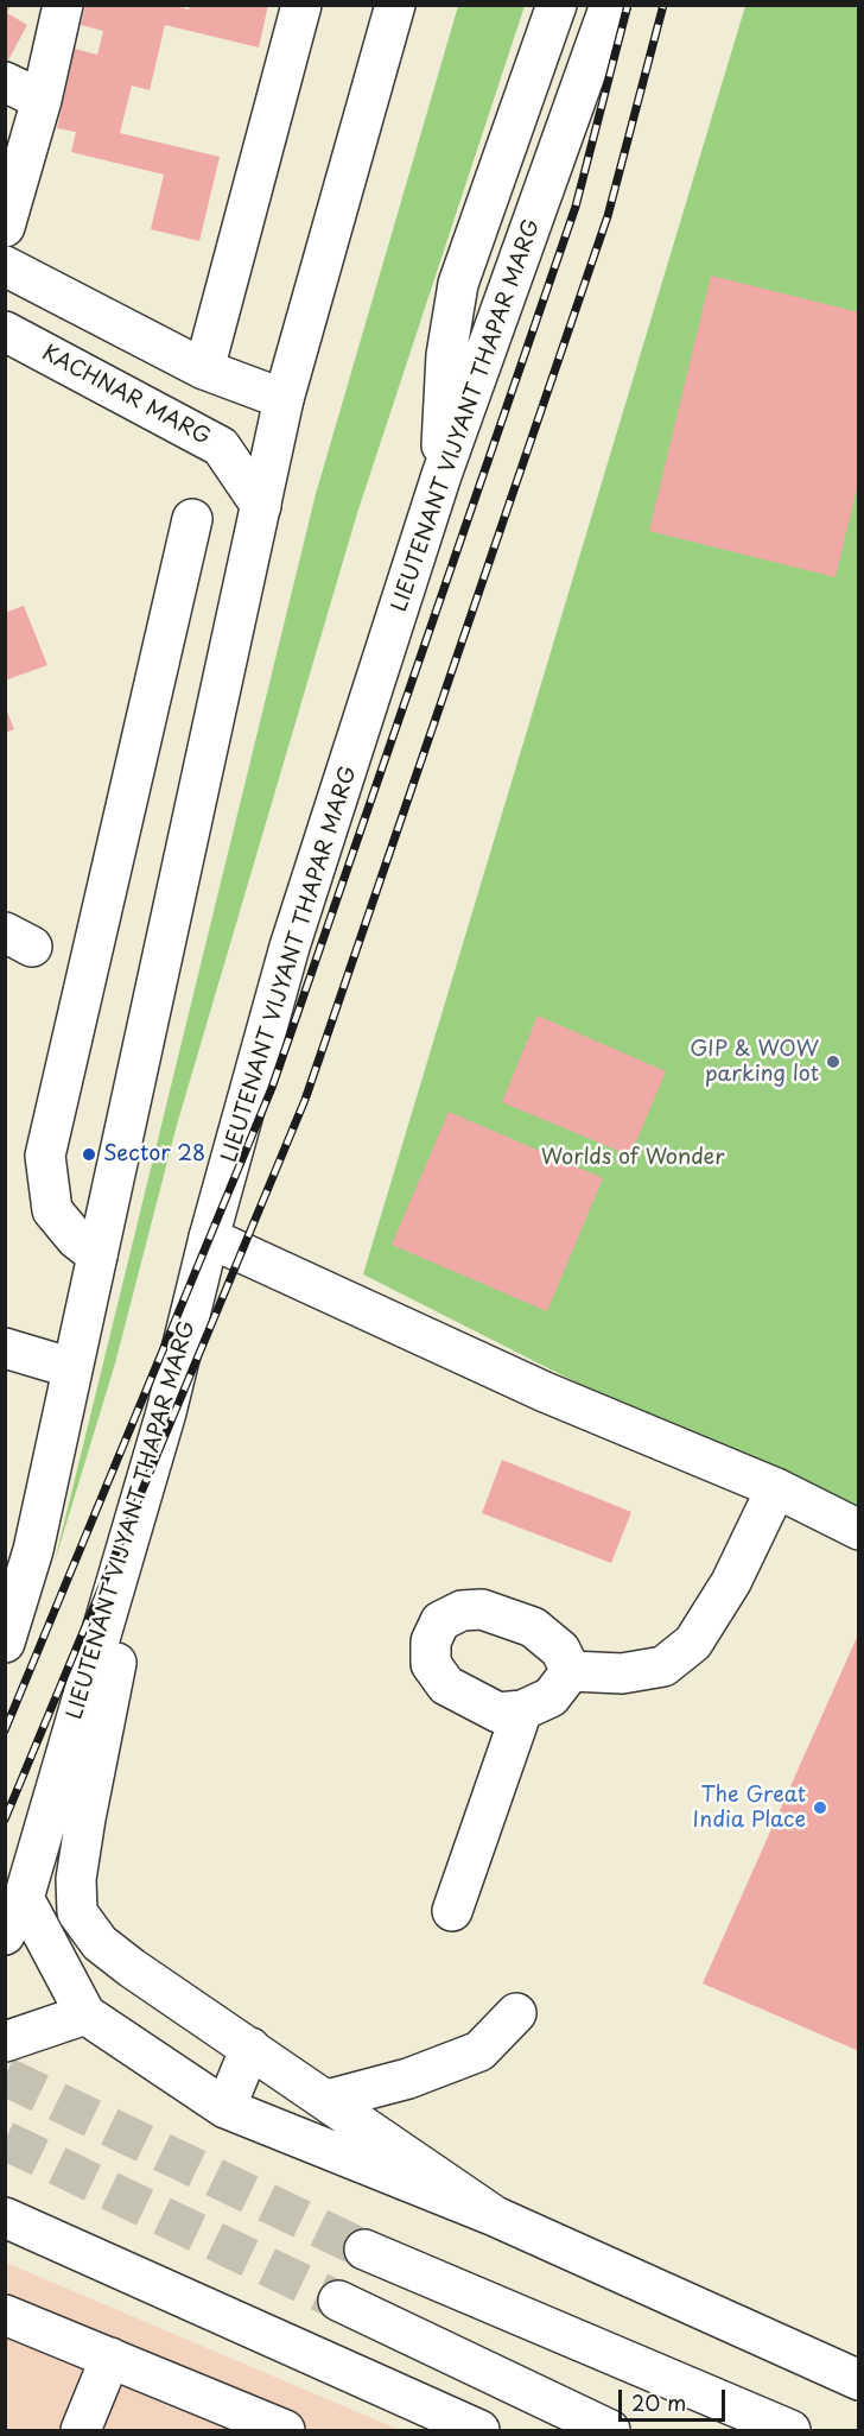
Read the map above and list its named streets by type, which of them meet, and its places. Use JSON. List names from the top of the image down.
{
  "streets": {
    "main road": ["KACHNAR MARG", "LIEUTENANT VIJYANT THAPAR MARG"]
  },
  "parks": ["Worlds of Wonder"],
  "places": ["GIP & WOW parking lot", "Sector 28", "The Great India Place"],
  "scale_bar": "20 m"
}
